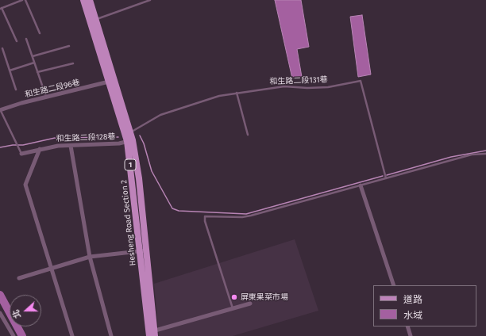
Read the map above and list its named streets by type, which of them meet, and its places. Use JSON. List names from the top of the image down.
{
  "streets": {
    "main road": ["1", "Hesheng Road Section 2"],
    "street": ["和生路二段96巷", "和生路二段128巷"],
    "lane": ["和生路二段131巷"]
  },
  "crossings": [
    ["和生路二段131巷", "Hesheng Road Section 2"],
    ["和生路二段96巷", "Hesheng Road Section 2"],
    ["和生路二段128巷", "Hesheng Road Section 2"]
  ],
  "places": ["屏東果菜市場"],
  "legend": ["道路", "水域"],
  "north": "left"
}
